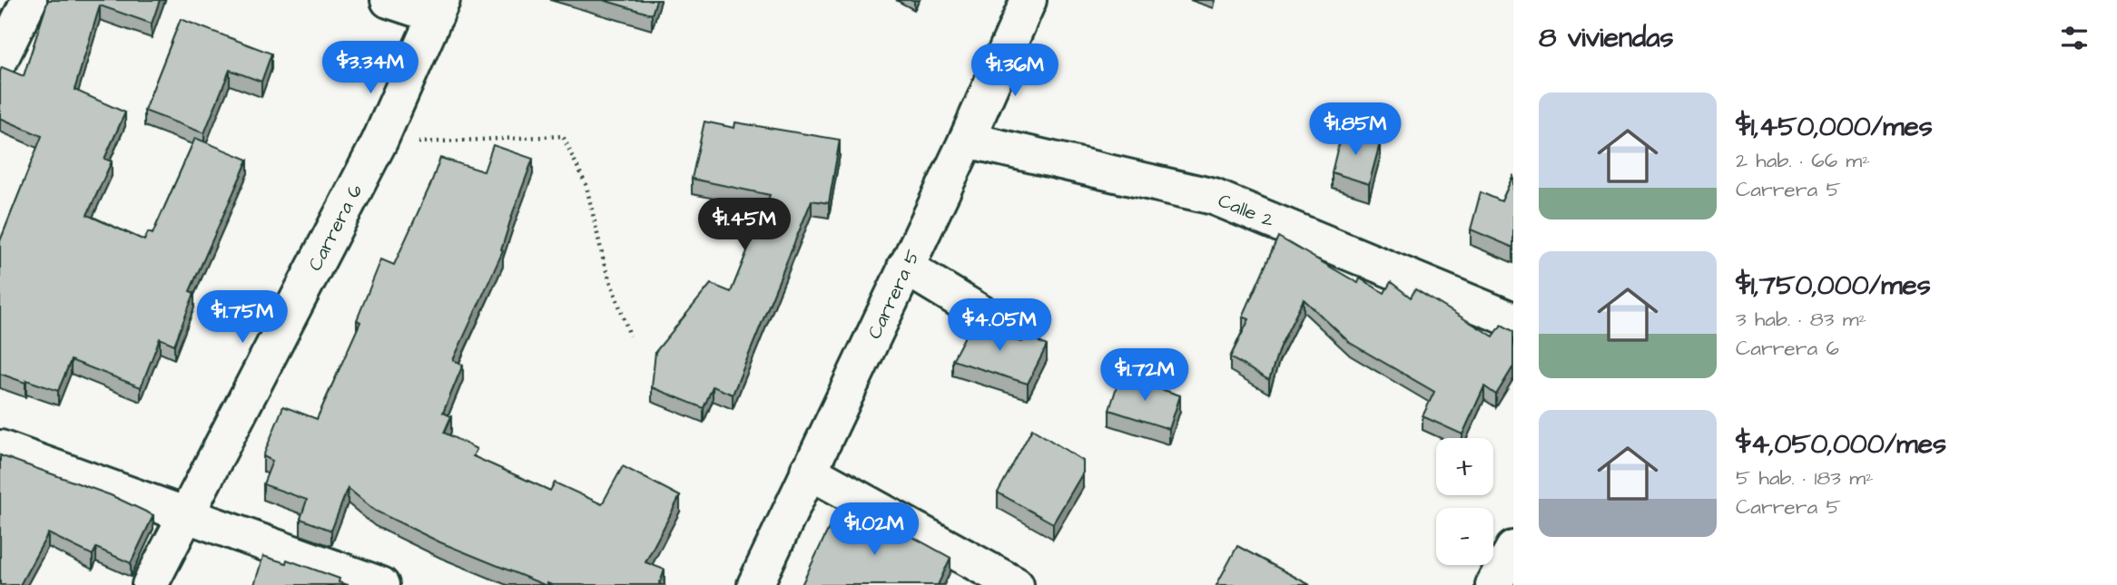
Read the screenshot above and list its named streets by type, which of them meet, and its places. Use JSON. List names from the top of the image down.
{
  "streets": {
    "street": ["Calle 2", "Carrera 6", "Carrera 5"]
  },
  "crossings": [
    ["Calle 2", "Carrera 5"]
  ],
  "page": {
    "heading": "8 viviendas",
    "price": [
      "$3.34M",
      "$1.36M",
      "$1.85M",
      "$1.45M",
      "$1.75M",
      "$4.05M",
      "$1.72M",
      "$1.02M"
    ],
    "list": [
      {
        "name": "$1,450,000/mes",
        "note": "2 hab. · 66 m² · Carrera 5"
      },
      {
        "name": "$1,750,000/mes",
        "note": "3 hab. · 83 m² · Carrera 6"
      },
      {
        "name": "$4,050,000/mes",
        "note": "5 hab. · 183 m² · Carrera 5"
      }
    ],
    "map_buttons": ["+", "−"]
  }
}
